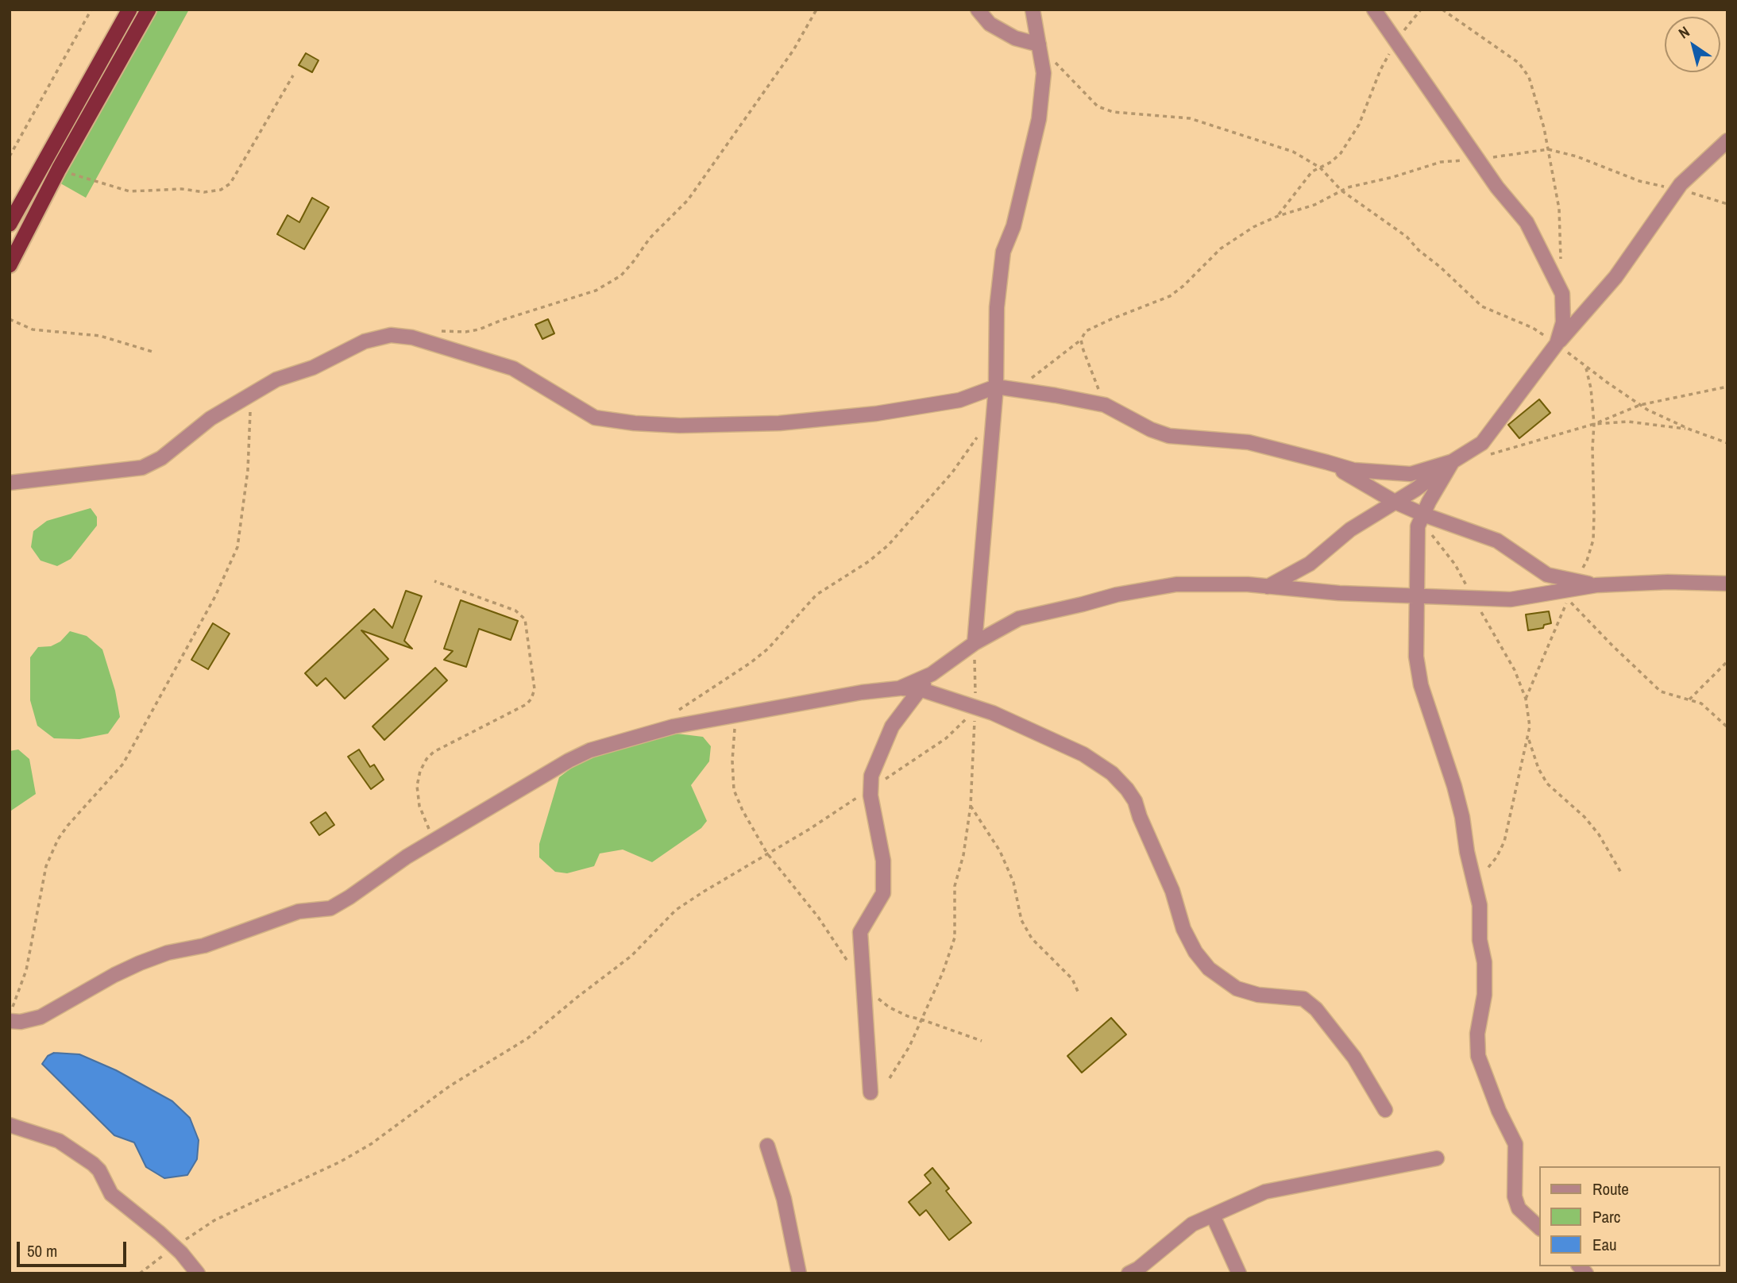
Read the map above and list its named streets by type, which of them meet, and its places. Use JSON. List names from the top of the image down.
{
  "legend": ["Route", "Parc", "Eau"],
  "scale_bar": "50 m",
  "north": "top left"
}
